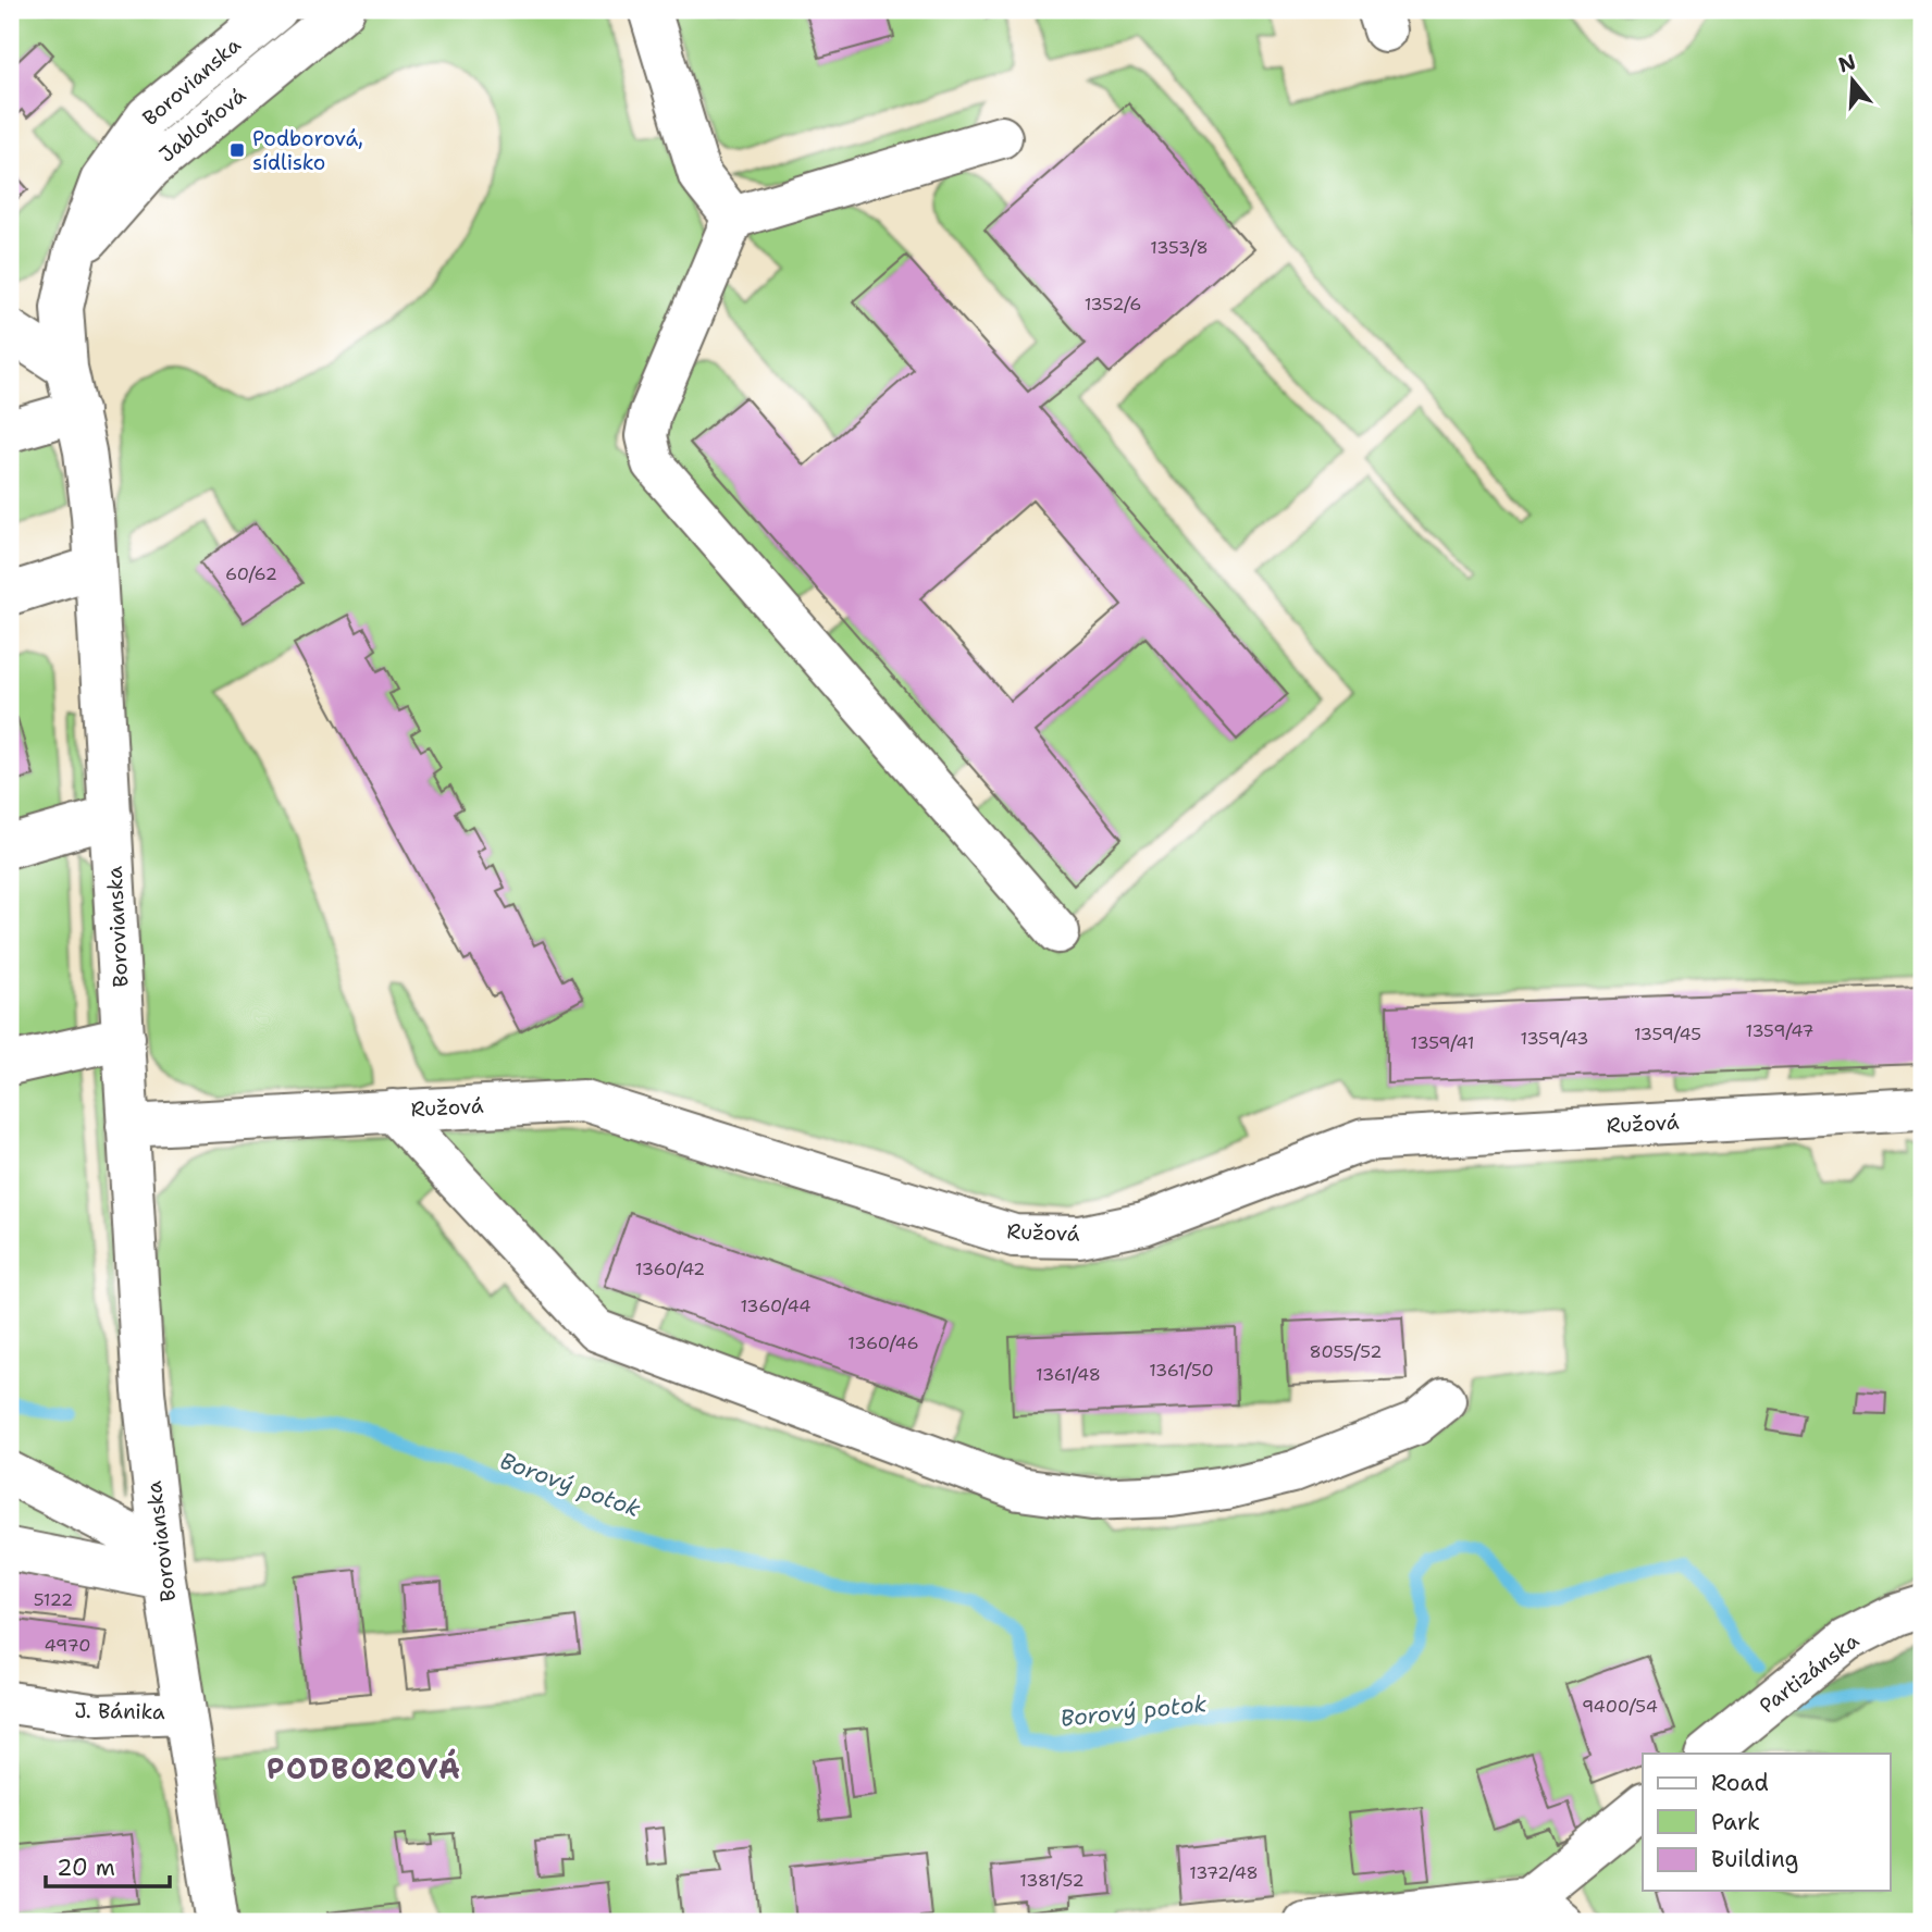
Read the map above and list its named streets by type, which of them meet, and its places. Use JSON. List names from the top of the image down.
{
  "streets": {
    "street": [
      "Borovianska",
      "Jabloňová",
      "Ružová",
      "Partizánska",
      "J. Bánika"
    ]
  },
  "crossings": [
    ["Borovianska", "Jabloňová"],
    ["Borovianska", "Ružová"],
    ["Borovianska", "J. Bánika"]
  ],
  "districts": ["PODBOROVÁ"],
  "water": ["Borový potok"],
  "places": {
    "transit": ["Podborová, sídlisko"]
  },
  "house_numbers": [
    "1353/8",
    "1352/6",
    "60/62",
    "1359/47",
    "1359/45",
    "1359/43",
    "1359/41",
    "1360/42",
    "1360/44",
    "1360/46",
    "8055/52",
    "1361/50",
    "1361/48",
    "5122",
    "4970",
    "9400/54",
    "1372/48",
    "1381/52"
  ],
  "legend": ["Road", "Park", "Building"],
  "scale_bar": "20 m",
  "north": "top"
}
